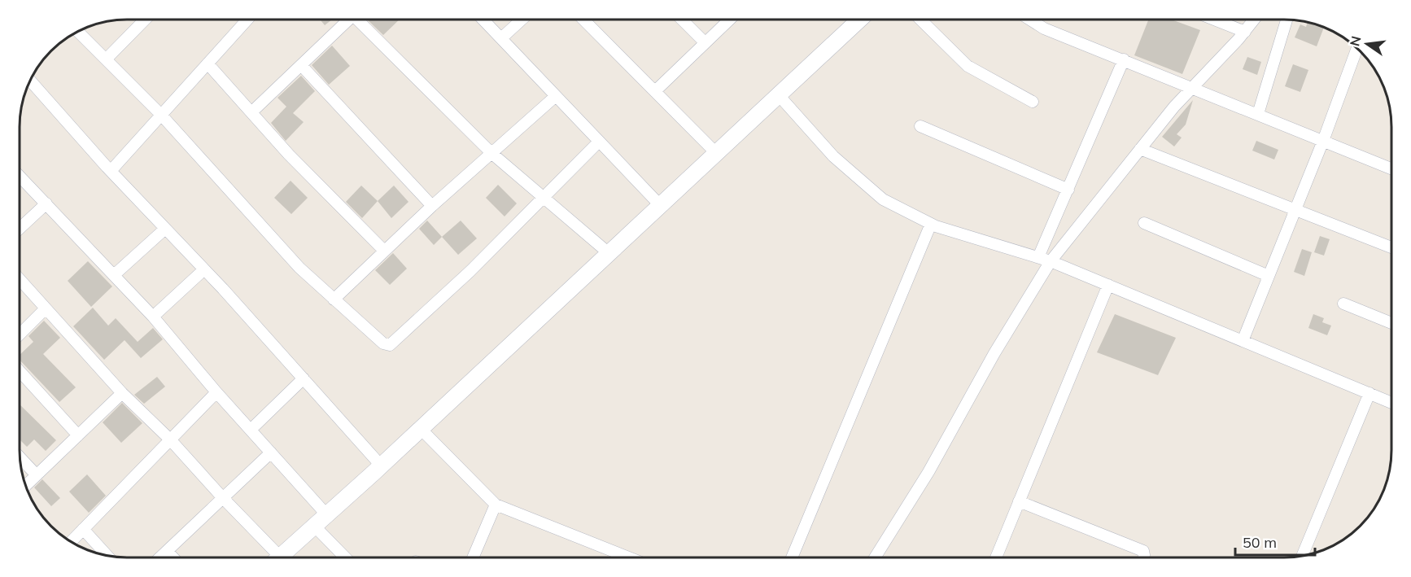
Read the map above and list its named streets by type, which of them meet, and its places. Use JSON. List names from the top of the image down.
{
  "scale_bar": "50 m",
  "north": "left"
}
